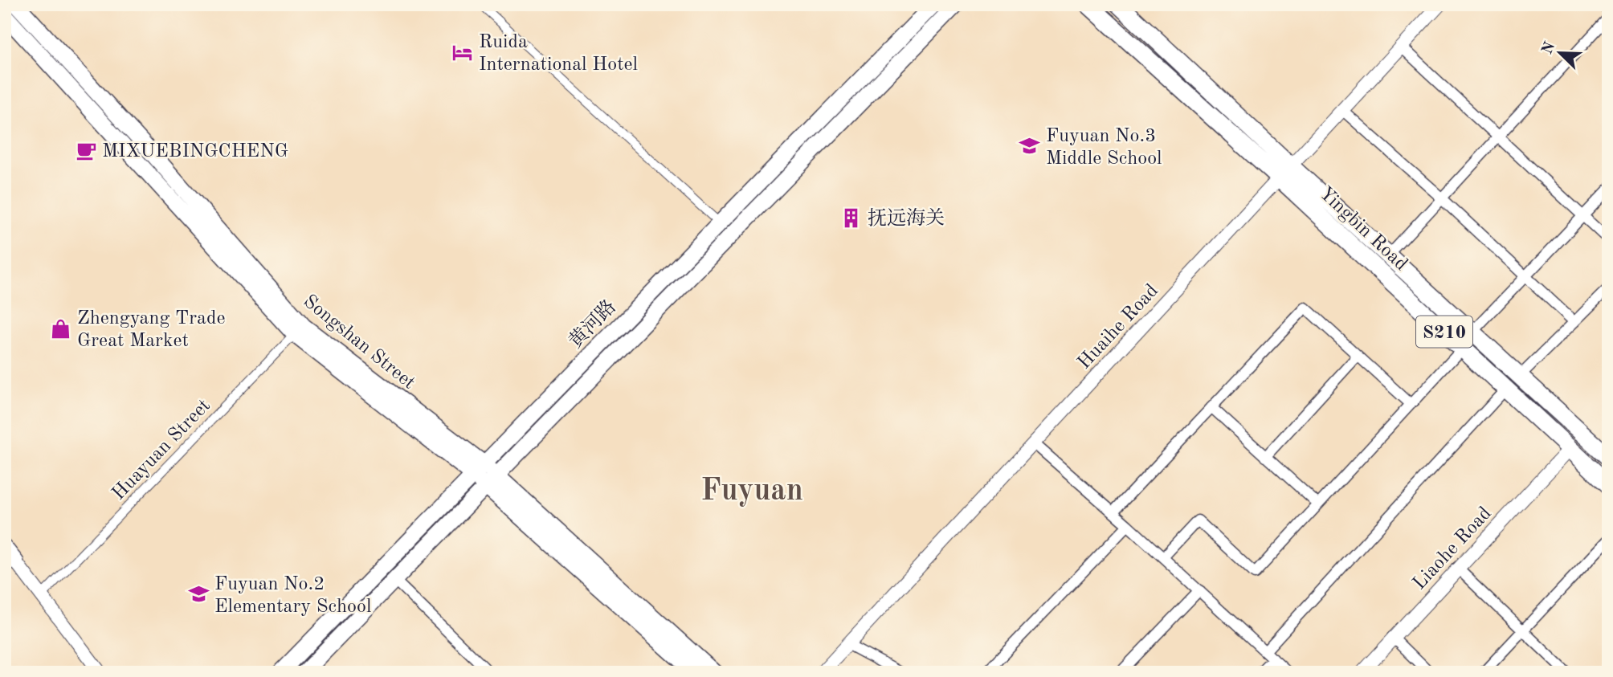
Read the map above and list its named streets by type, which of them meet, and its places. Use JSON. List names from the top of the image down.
{
  "streets": {
    "main road": [
      "Yingbin Road",
      "黄河路",
      "S210",
      "Songshan Street"
    ],
    "street": ["Huaihe Road", "Huayuan Street", "Liaohe Road"]
  },
  "crossings": [
    ["Yingbin Road", "Huaihe Road"],
    ["Yingbin Road", "Liaohe Road"],
    ["黄河路", "Songshan Street"],
    ["Songshan Street", "Huayuan Street"]
  ],
  "districts": ["Fuyuan"],
  "places": {
    "hotel": ["Ruida International Hotel"],
    "school or university": ["Fuyuan No.3 Middle School", "Fuyuan No.2 Elementary School"],
    "cafe": ["MIXUEBINGCHENG"],
    "building": ["抚远海关"],
    "shop": ["Zhengyang Trade Great Market"]
  },
  "north": "top left"
}
